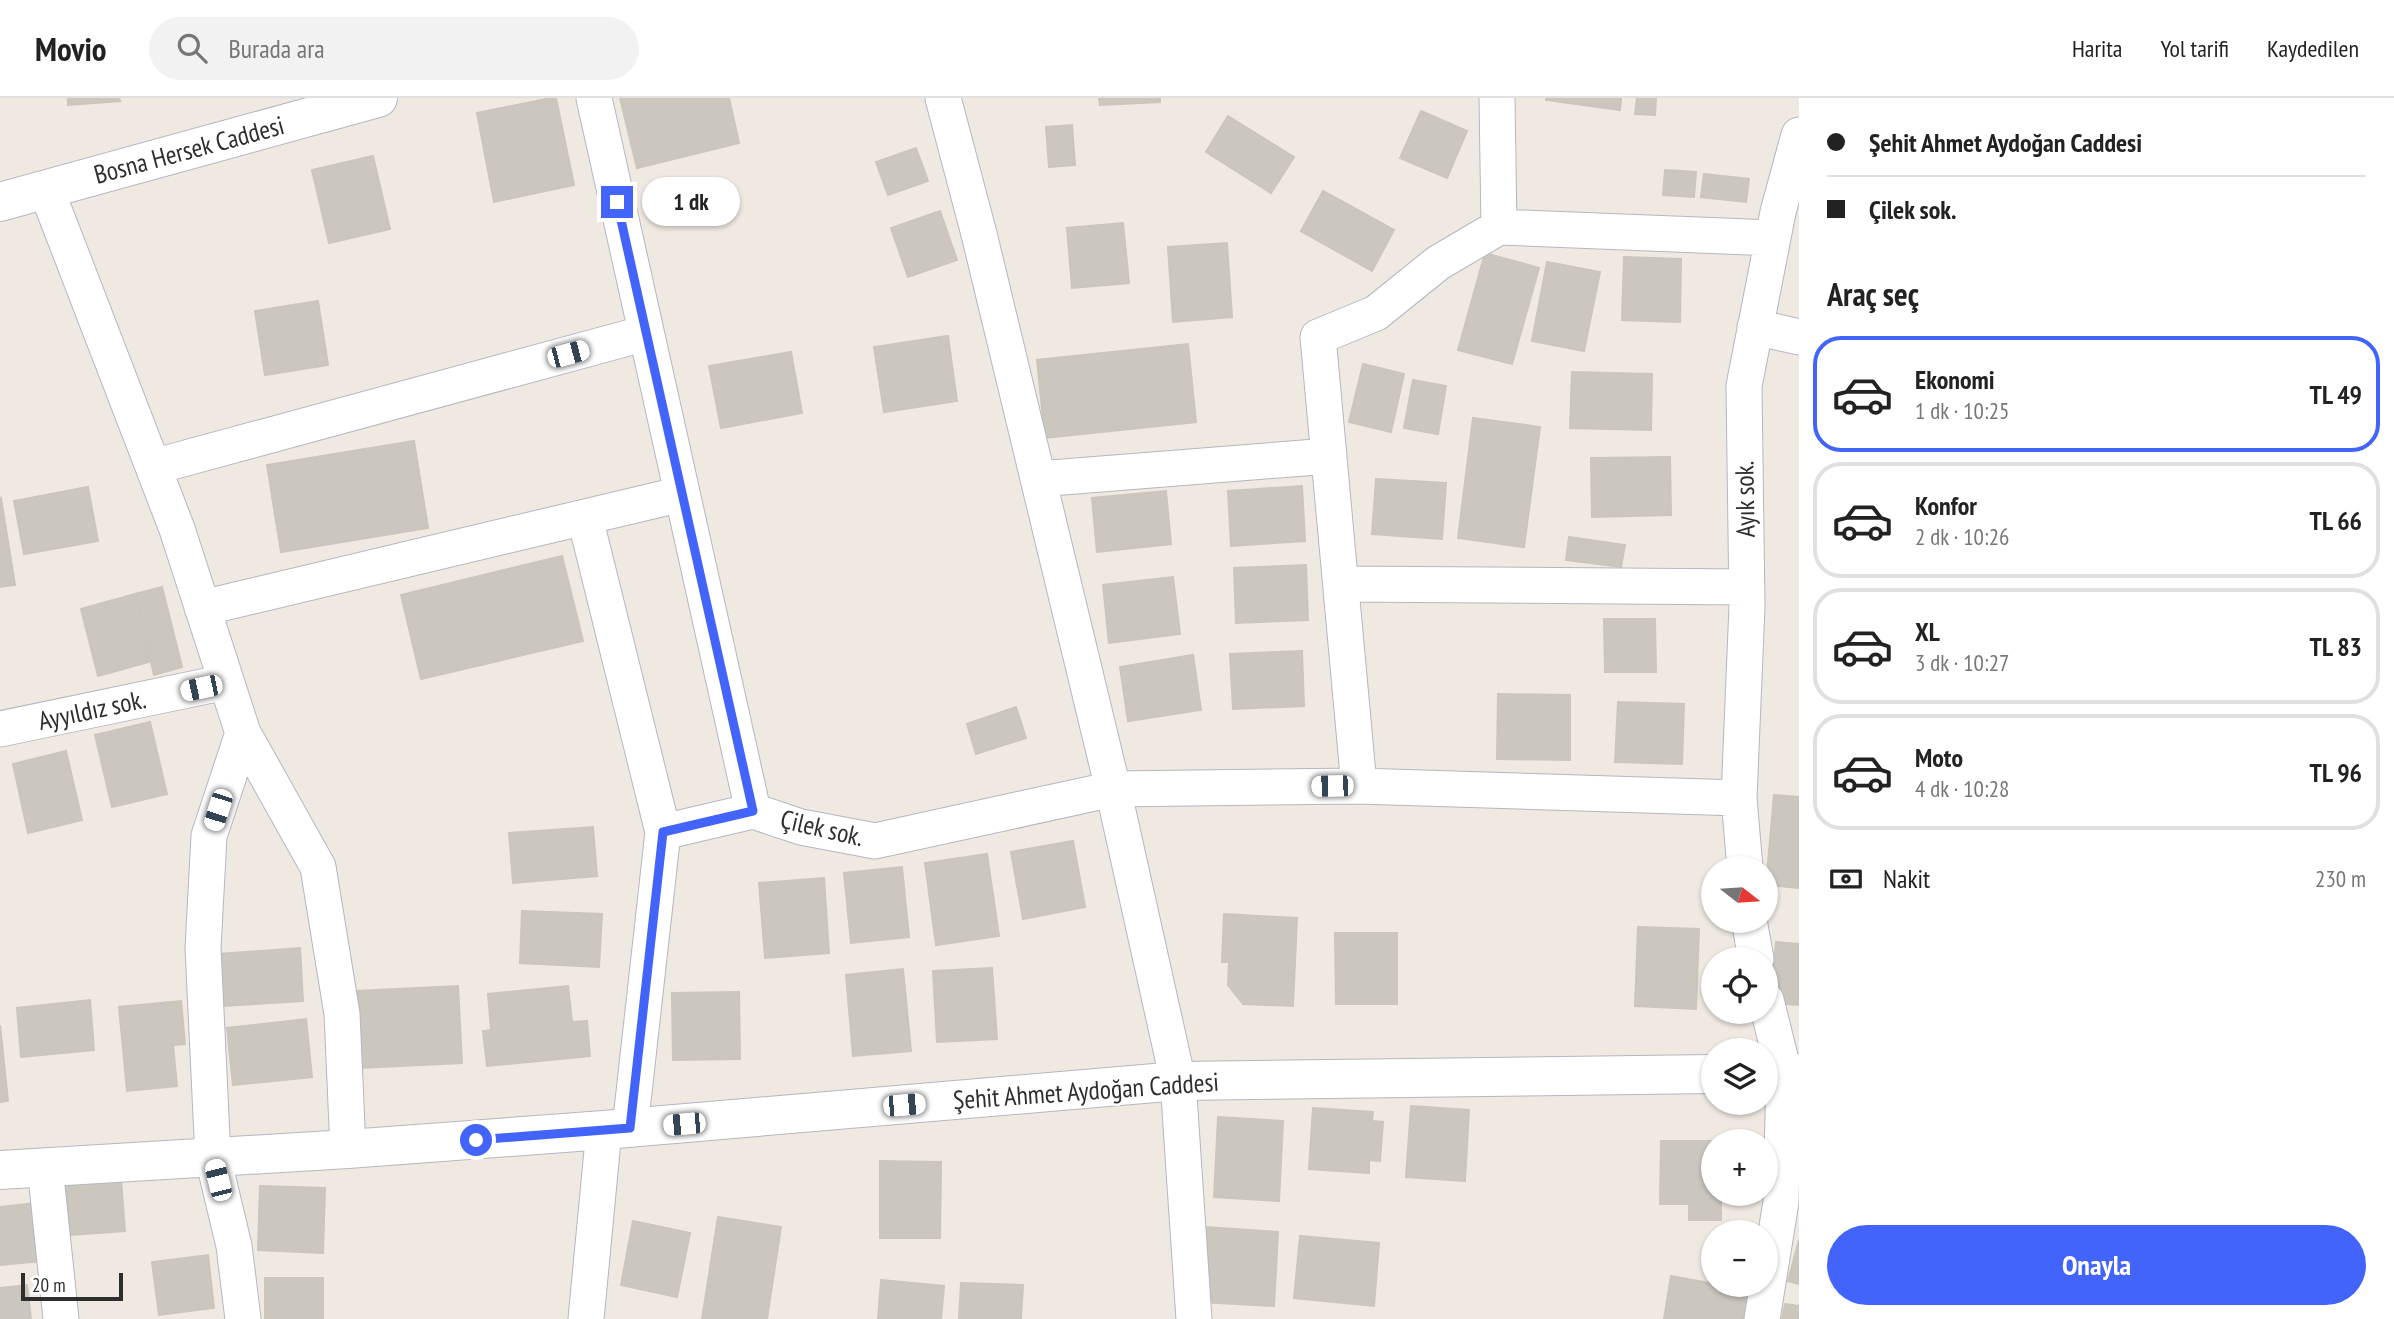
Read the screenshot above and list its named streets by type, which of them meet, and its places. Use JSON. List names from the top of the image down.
{
  "streets": {
    "street": [
      "Bosna Hersek Caddesi",
      "Ayık sok.",
      "Ayyıldız sok.",
      "Çilek sok.",
      "Şehit Ahmet Aydoğan Caddesi"
    ]
  },
  "crossings": [
    ["Ayık sok.", "Çilek sok."]
  ],
  "scale_bar": "20 m",
  "north": "right",
  "page": {
    "header": "Movio",
    "search": "Burada ara",
    "nav": ["Harita", "Yol tarifi", "Kaydedilen"],
    "banner": ["Şehit Ahmet Aydoğan Caddesi", "Çilek sok."],
    "bubble": "1 dk",
    "heading": "Araç seç",
    "list": [
      {
        "name": "Ekonomi",
        "note": "1 dk · 10:25",
        "value": "TL 49"
      },
      {
        "name": "Konfor",
        "note": "2 dk · 10:26",
        "value": "TL 66"
      },
      {
        "name": "XL",
        "note": "3 dk · 10:27",
        "value": "TL 83"
      },
      {
        "name": "Moto",
        "note": "4 dk · 10:28",
        "value": "TL 96"
      }
    ],
    "pay": ["Nakit", "230 m"],
    "map_buttons": ["+", "−"],
    "buttons": "Onayla",
    "scale": "20 m"
  }
}
